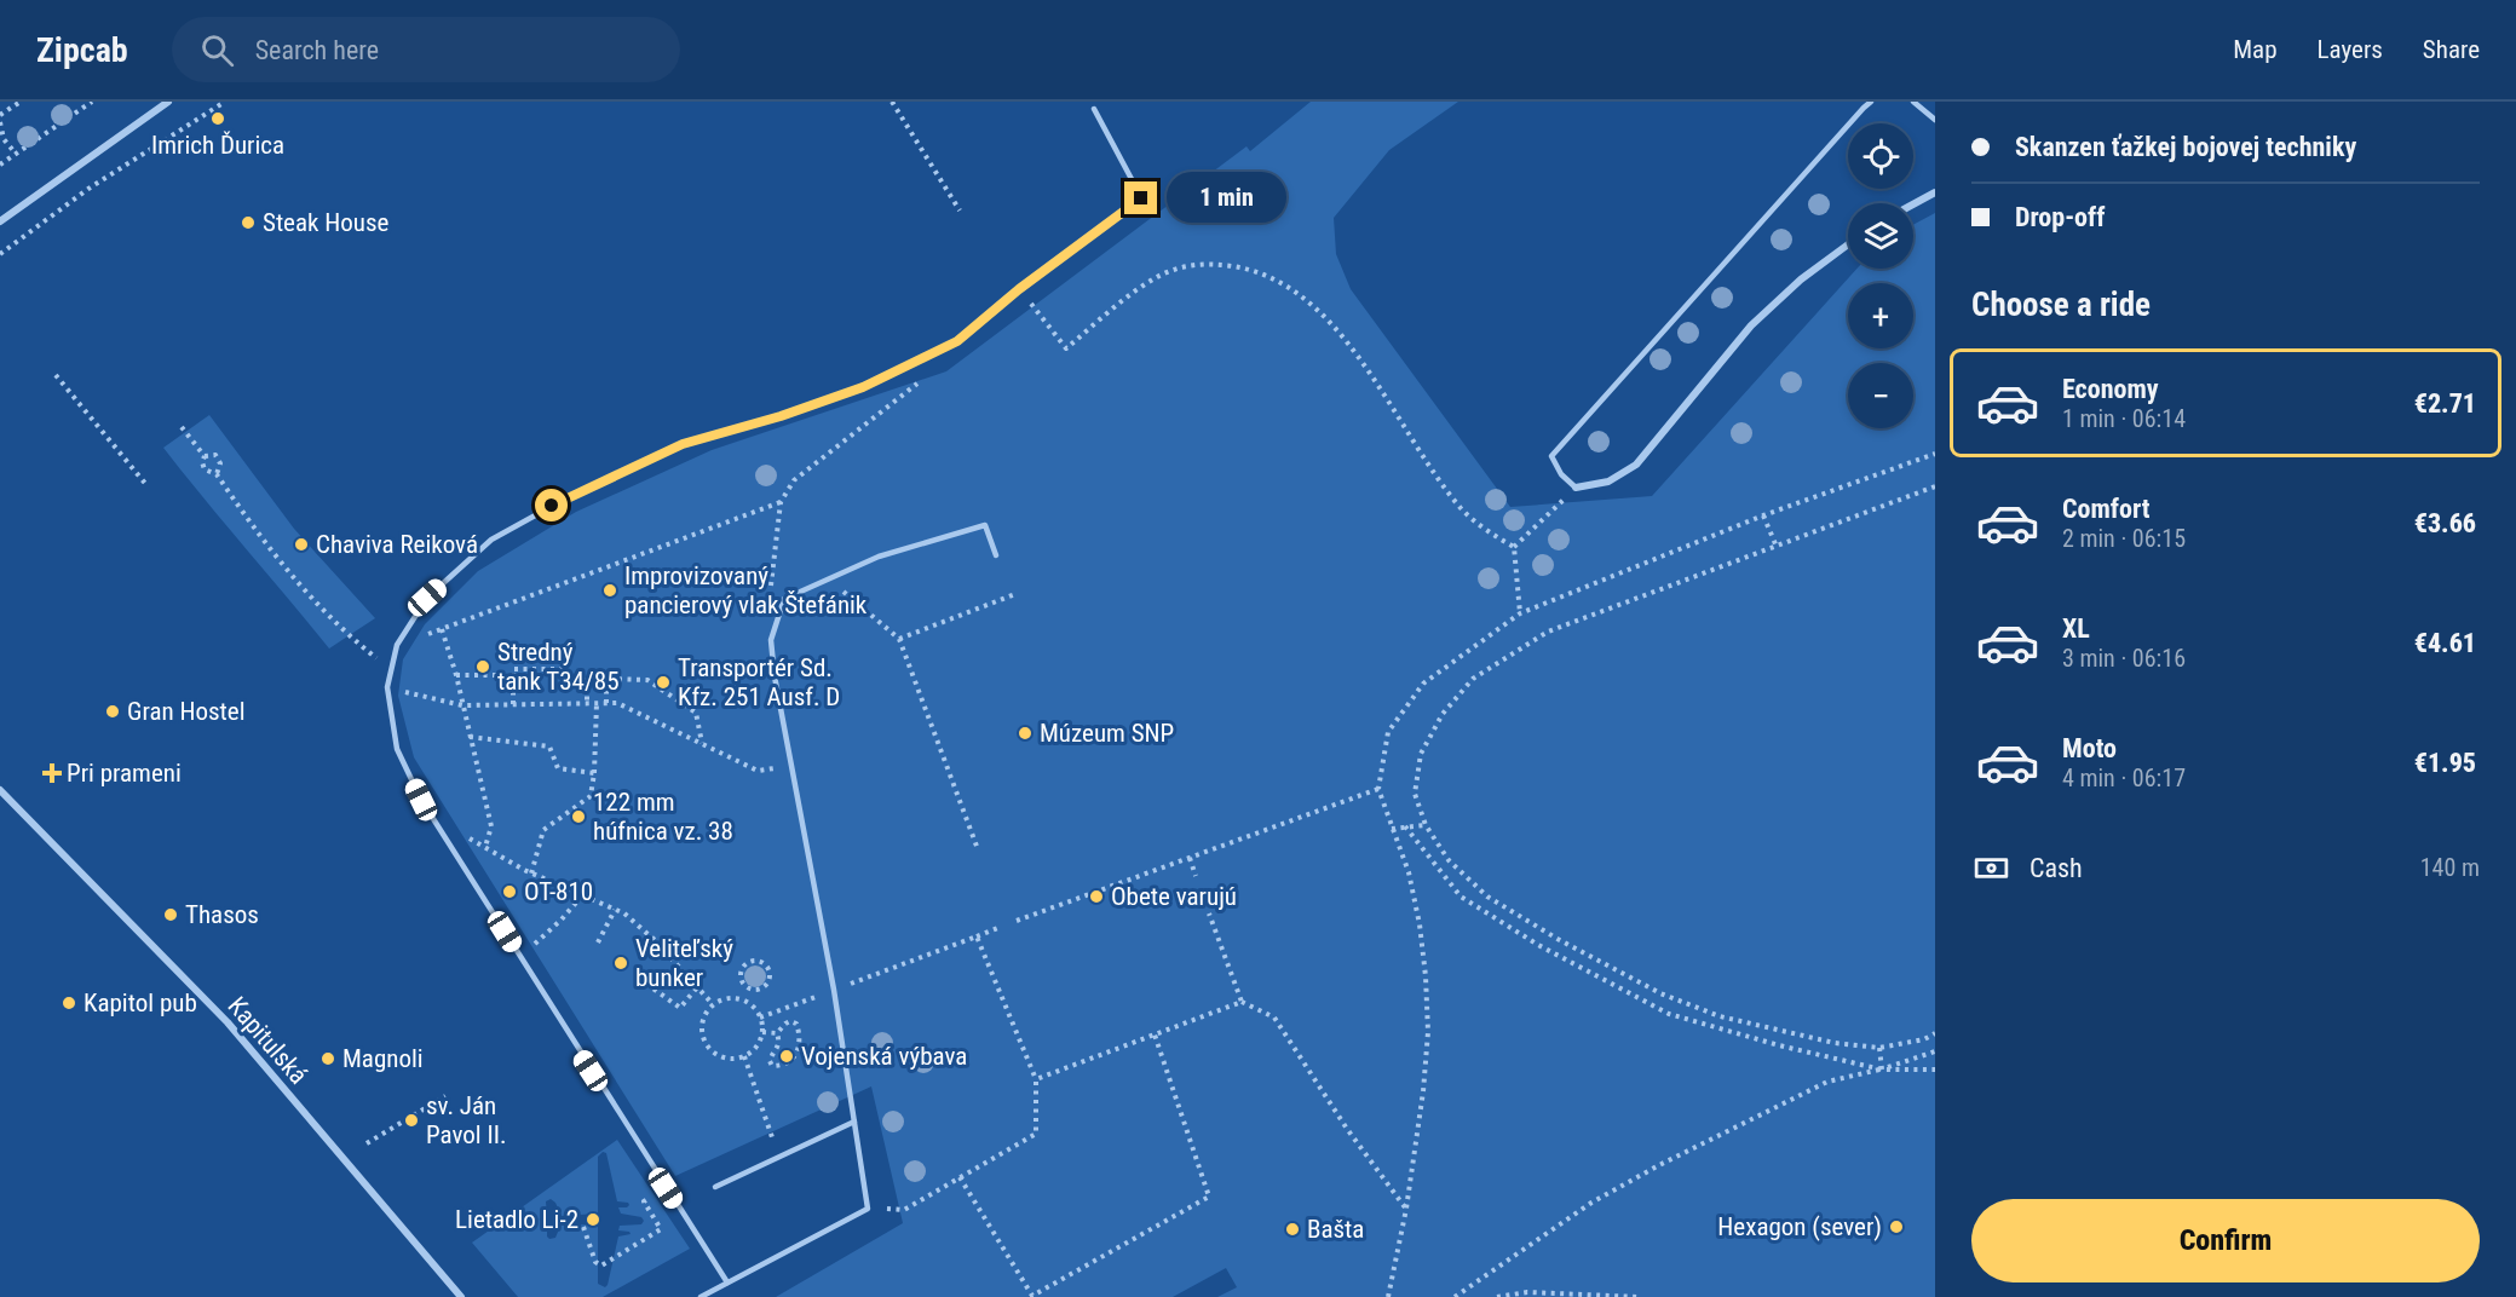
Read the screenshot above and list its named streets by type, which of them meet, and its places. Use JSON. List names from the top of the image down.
{
  "streets": {
    "street": ["Kapitulská"]
  },
  "places": {
    "other": [
      "Imrich Ďurica",
      "Steak House",
      "Chaviva Reiková",
      "Improvizovaný pancierový vlak Štefánik",
      "Stredný tank T34/85",
      "Transportér Sd. Kfz. 251 Ausf. D",
      "Gran Hostel",
      "Múzeum SNP",
      "122 mm húfnica vz. 38",
      "OT-810",
      "Obete varujú",
      "Thasos",
      "Veliteľský bunker",
      "Kapitol pub",
      "Vojenská výbava",
      "Magnoli",
      "sv. Ján Pavol II.",
      "Lietadlo Li-2",
      "Hexagon (sever)",
      "Bašta"
    ],
    "health": ["Pri prameni"]
  },
  "page": {
    "header": "Zipcab",
    "search": "Search here",
    "nav": ["Map", "Layers", "Share"],
    "banner": ["Skanzen ťažkej bojovej techniky", "Drop-off"],
    "map_buttons": ["+", "−"],
    "bubble": "1 min",
    "heading": "Choose a ride",
    "list": [
      {
        "name": "Economy",
        "note": "1 min · 06:14",
        "value": "€2.71"
      },
      {
        "name": "Comfort",
        "note": "2 min · 06:15",
        "value": "€3.66"
      },
      {
        "name": "XL",
        "note": "3 min · 06:16",
        "value": "€4.61"
      },
      {
        "name": "Moto",
        "note": "4 min · 06:17",
        "value": "€1.95"
      }
    ],
    "pay": ["Cash", "140 m"],
    "buttons": "Confirm"
  }
}
